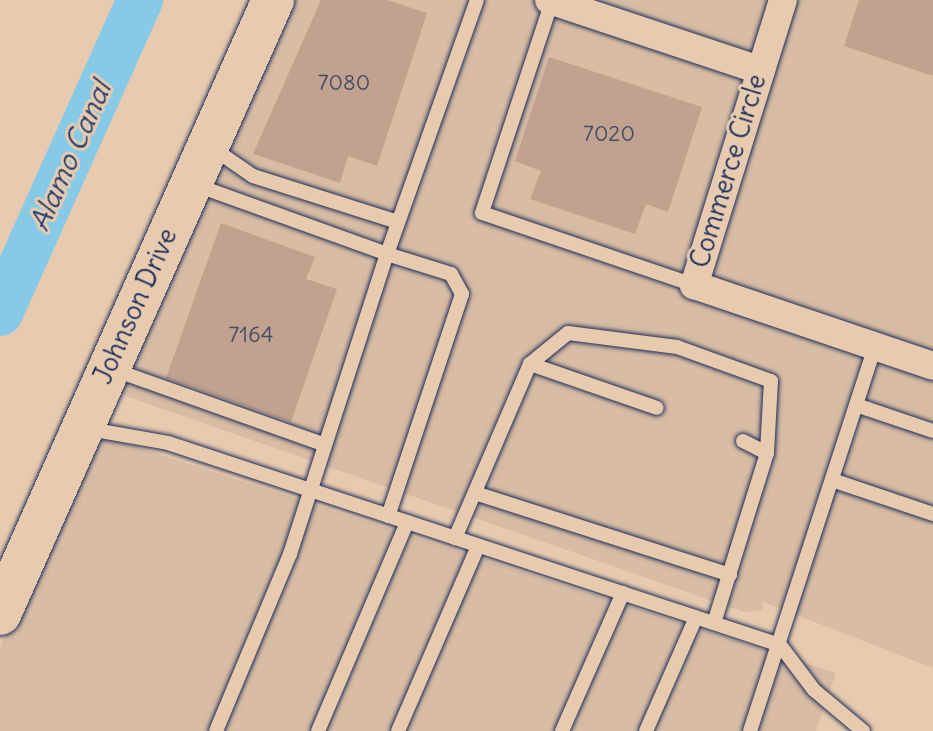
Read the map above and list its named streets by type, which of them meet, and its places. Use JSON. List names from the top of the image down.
{
  "streets": {
    "street": ["Commerce Circle", "Johnson Drive"]
  },
  "water": ["Alamo Canal"],
  "house_numbers": ["7080", "7020", "7164"]
}
